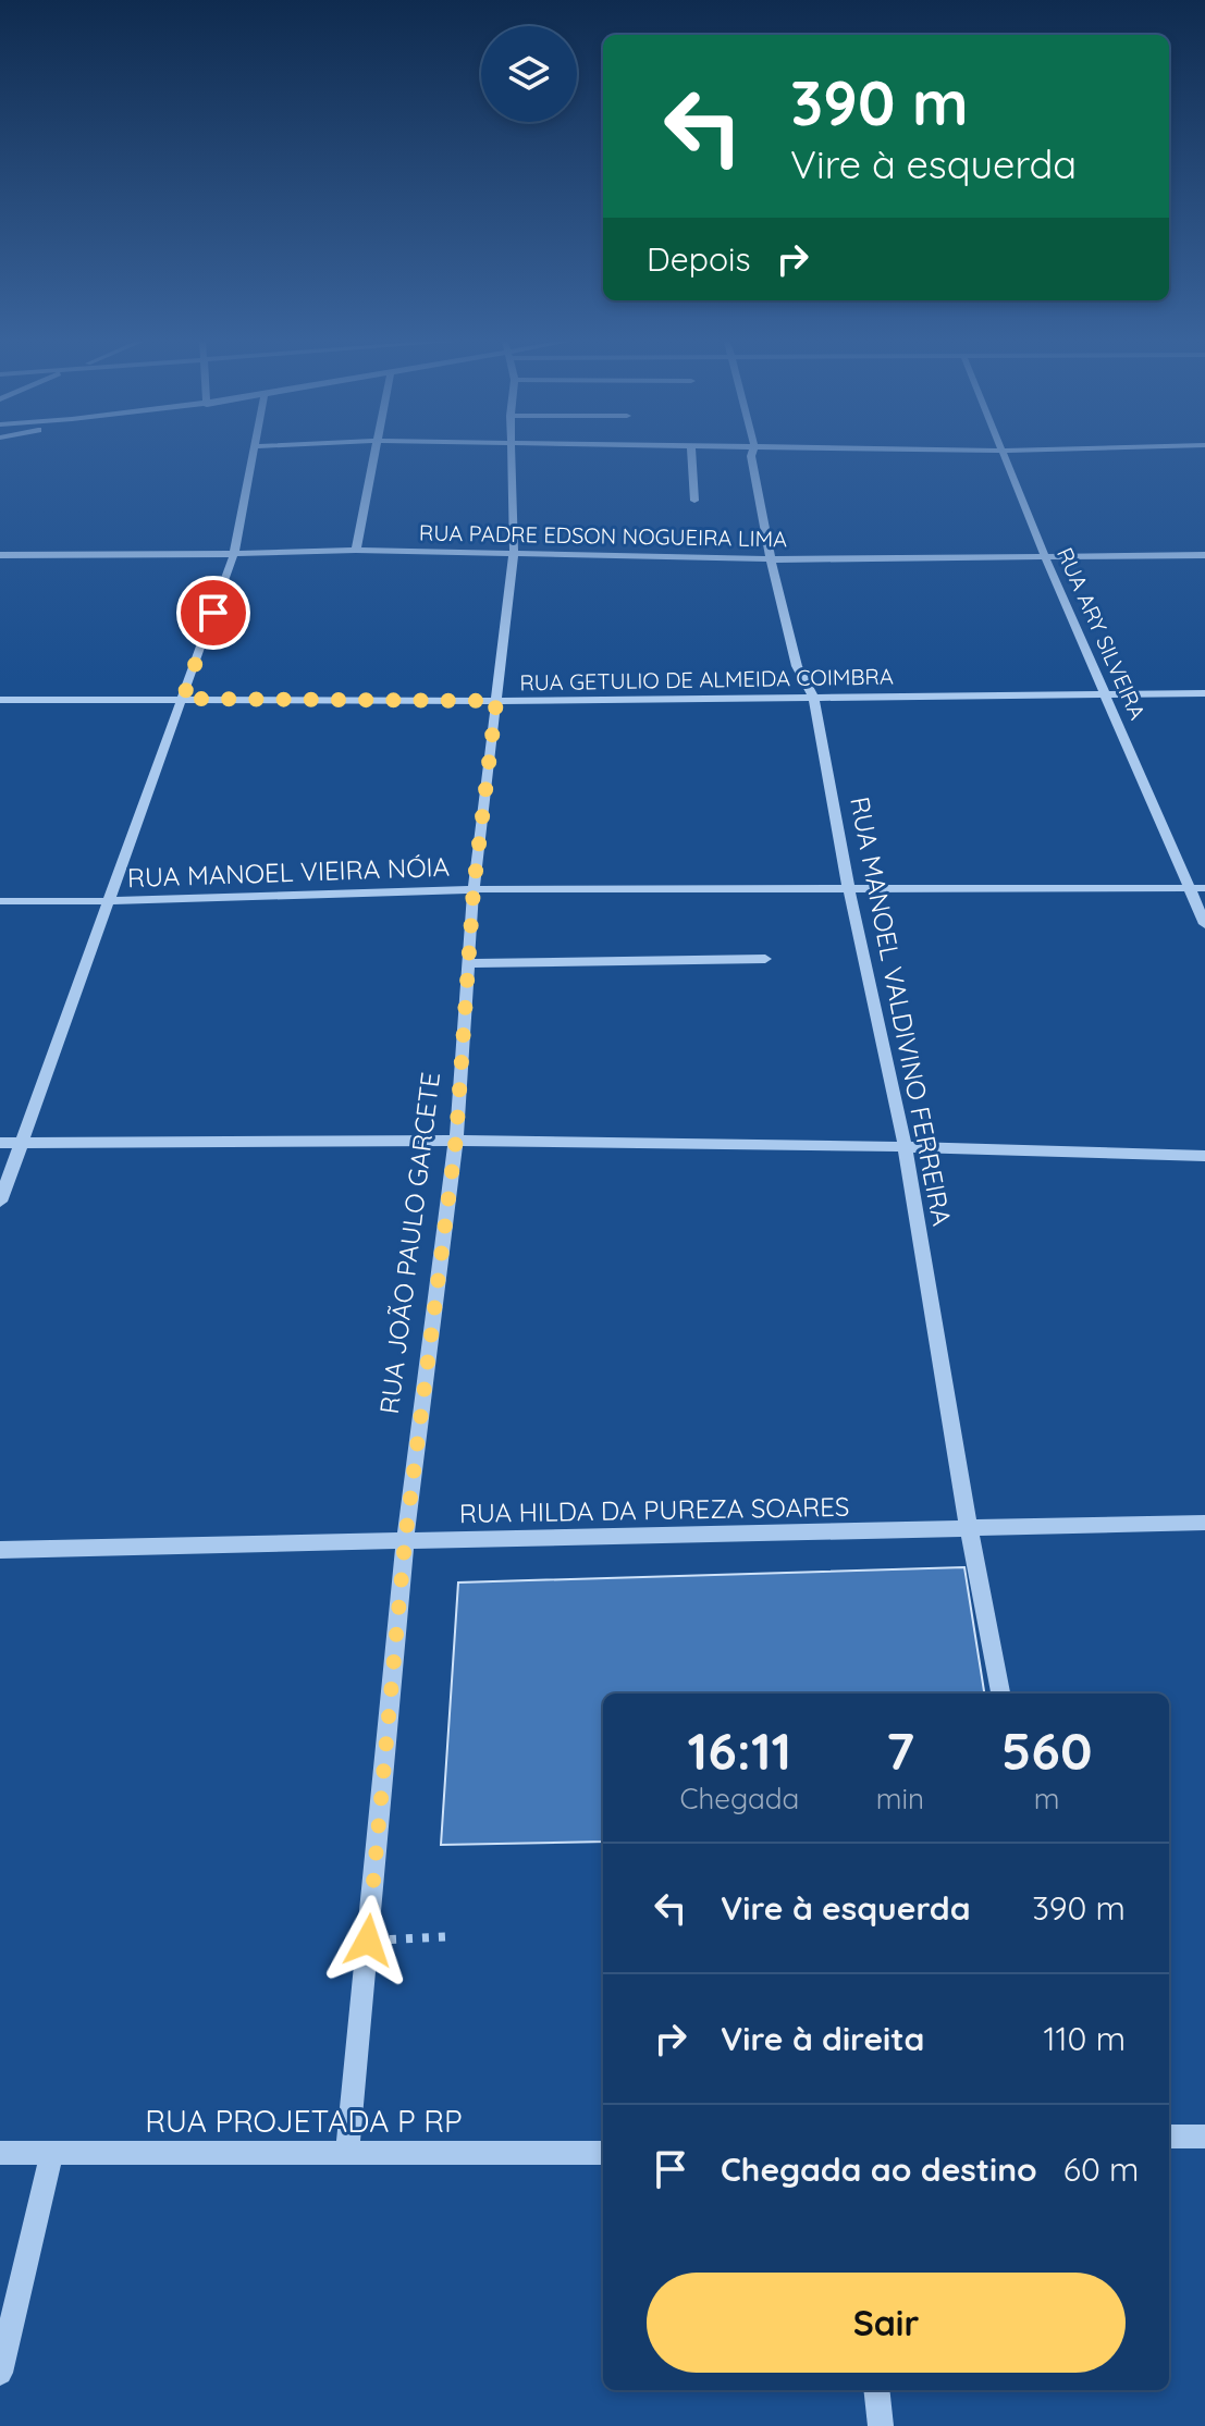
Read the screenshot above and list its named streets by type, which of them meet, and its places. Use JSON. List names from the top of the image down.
{
  "streets": {
    "street": [
      "RUA PADRE EDSON NOGUEIRA LIMA",
      "RUA ARY SILVEIRA",
      "RUA GETULIO DE ALMEIDA COIMBRA",
      "RUA MANOEL VIEIRA NÓIA",
      "RUA MANOEL VALDIVINO FERREIRA",
      "RUA JOÃO PAULO GARCETE",
      "RUA HILDA DA PUREZA SOARES",
      "RUA PROJETADA P RP"
    ]
  },
  "crossings": [
    ["RUA PADRE EDSON NOGUEIRA LIMA", "RUA ARY SILVEIRA"],
    ["RUA PADRE EDSON NOGUEIRA LIMA", "RUA MANOEL VALDIVINO FERREIRA"],
    ["RUA PADRE EDSON NOGUEIRA LIMA", "RUA JOÃO PAULO GARCETE"],
    ["RUA ARY SILVEIRA", "RUA GETULIO DE ALMEIDA COIMBRA"],
    ["RUA ARY SILVEIRA", "RUA MANOEL VIEIRA NÓIA"],
    ["RUA GETULIO DE ALMEIDA COIMBRA", "RUA MANOEL VALDIVINO FERREIRA"],
    ["RUA GETULIO DE ALMEIDA COIMBRA", "RUA JOÃO PAULO GARCETE"],
    ["RUA MANOEL VIEIRA NÓIA", "RUA MANOEL VALDIVINO FERREIRA"],
    ["RUA MANOEL VIEIRA NÓIA", "RUA JOÃO PAULO GARCETE"],
    ["RUA MANOEL VALDIVINO FERREIRA", "RUA HILDA DA PUREZA SOARES"],
    ["RUA JOÃO PAULO GARCETE", "RUA HILDA DA PUREZA SOARES"],
    ["RUA JOÃO PAULO GARCETE", "RUA PROJETADA P RP"]
  ],
  "page": {
    "turn": ["390 m", "Vire à esquerda"],
    "then": "Depois",
    "eta": [
      "16:11",
      "Chegada",
      "7",
      "min",
      "560",
      "m"
    ],
    "list": [
      {
        "name": "Vire à esquerda",
        "value": "390 m"
      },
      {
        "name": "Vire à direita",
        "value": "110 m"
      },
      {
        "name": "Chegada ao destino",
        "value": "60 m"
      }
    ],
    "buttons": "Sair"
  }
}
